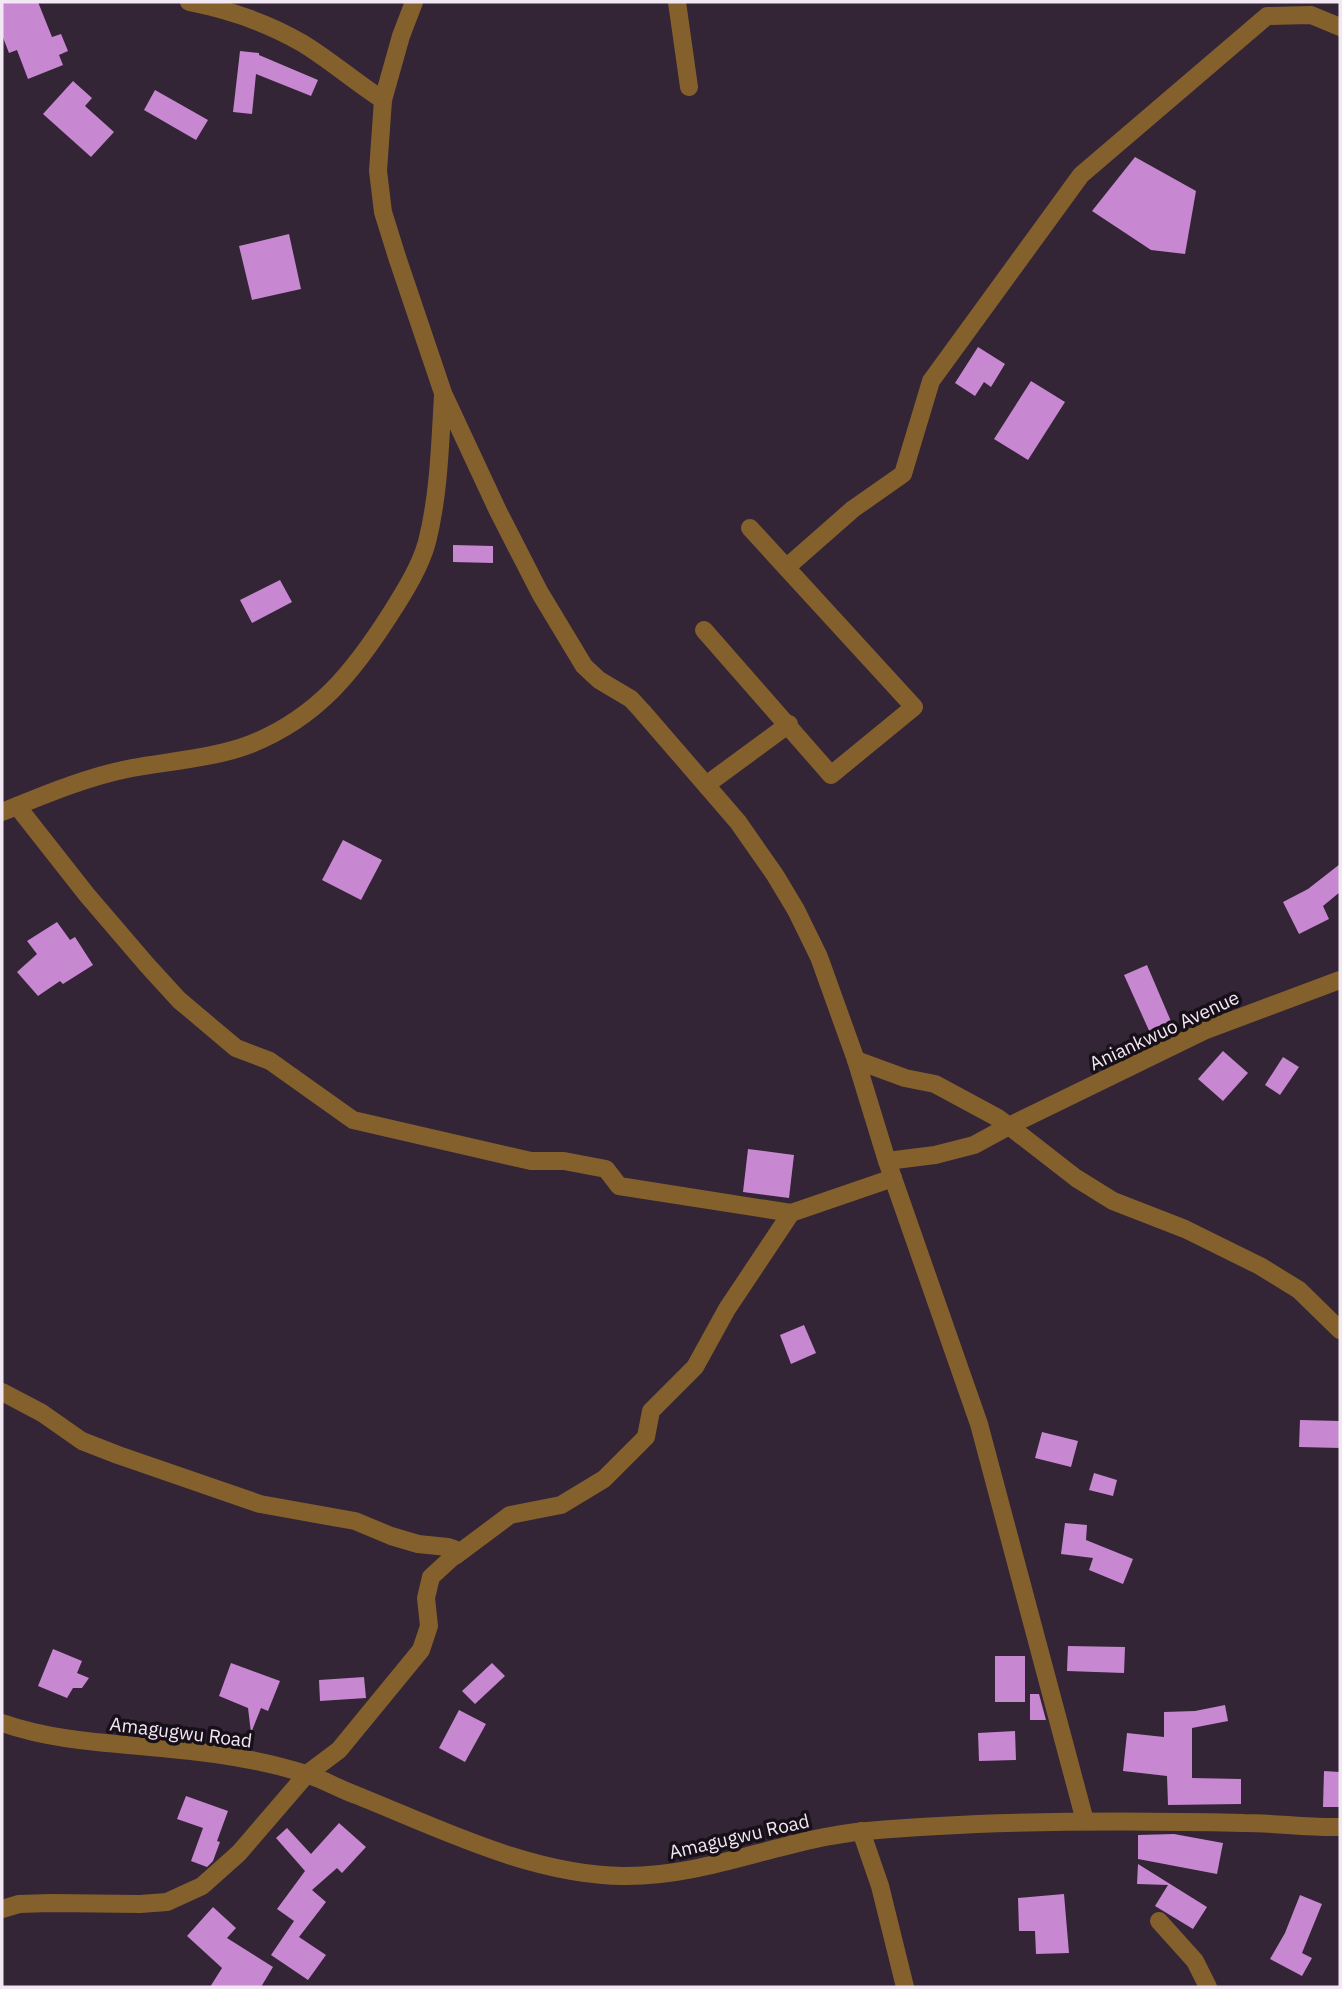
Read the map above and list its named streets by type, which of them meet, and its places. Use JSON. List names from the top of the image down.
{
  "streets": {
    "street": ["Aniankwuo Avenue", "Amagugwu Road"]
  }
}
